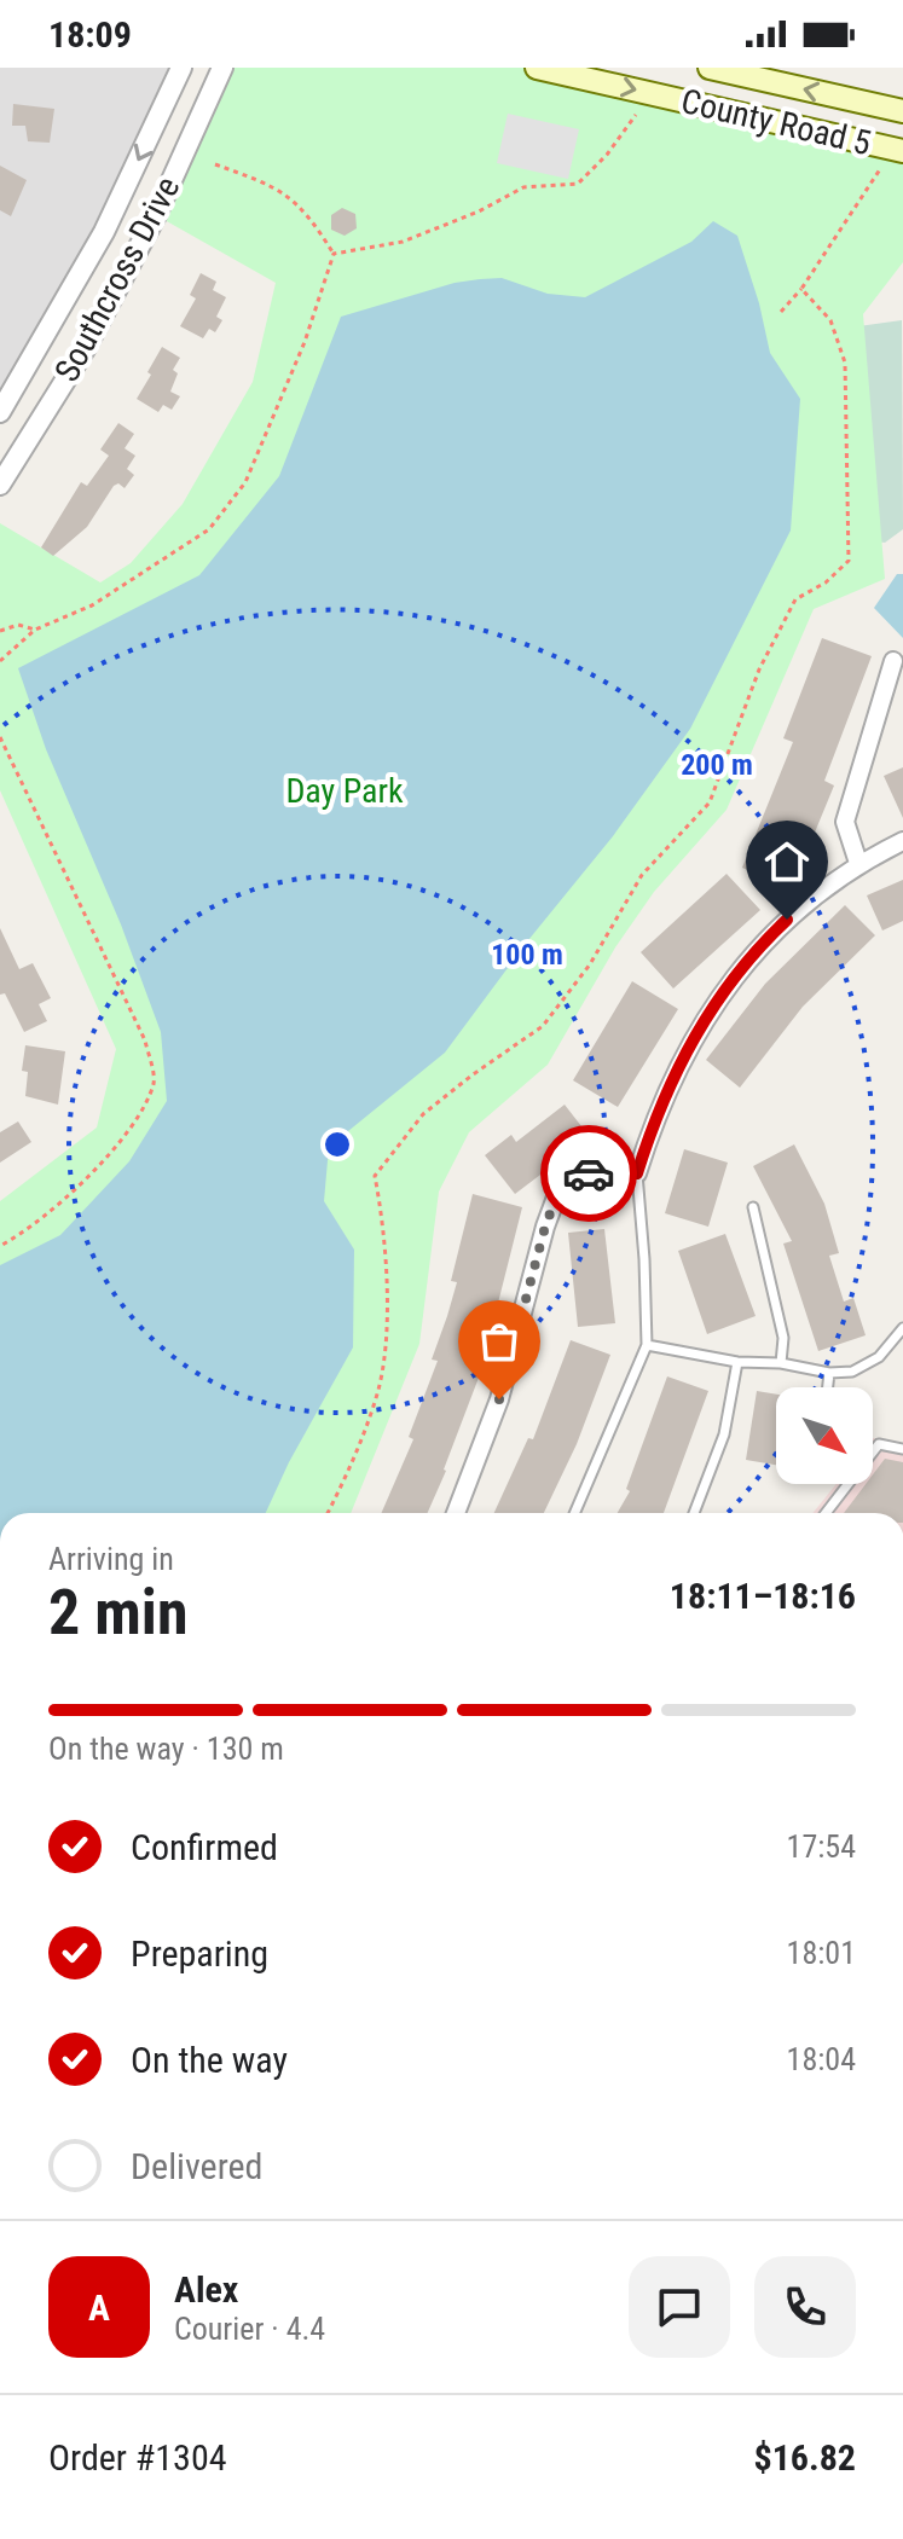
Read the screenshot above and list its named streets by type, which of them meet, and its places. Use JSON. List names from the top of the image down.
{
  "streets": {
    "main road": ["County Road 5"],
    "street": ["Southcross Drive"]
  },
  "parks": ["Day Park"],
  "north": "bottom right",
  "page": {
    "status": "18:09",
    "heading": ["2 min", "Arriving in", "18:11–18:16"],
    "panel": [
      "Alex",
      "Courier · 4.4",
      "Order #1304",
      "$16.82"
    ],
    "bar": "On the way · 130 m",
    "list": [
      ["Confirmed", "17:54"],
      ["Preparing", "18:01"],
      ["On the way", "18:04"],
      "Delivered"
    ],
    "round": "A"
  },
  "rings": ["200 m", "100 m"]
}
